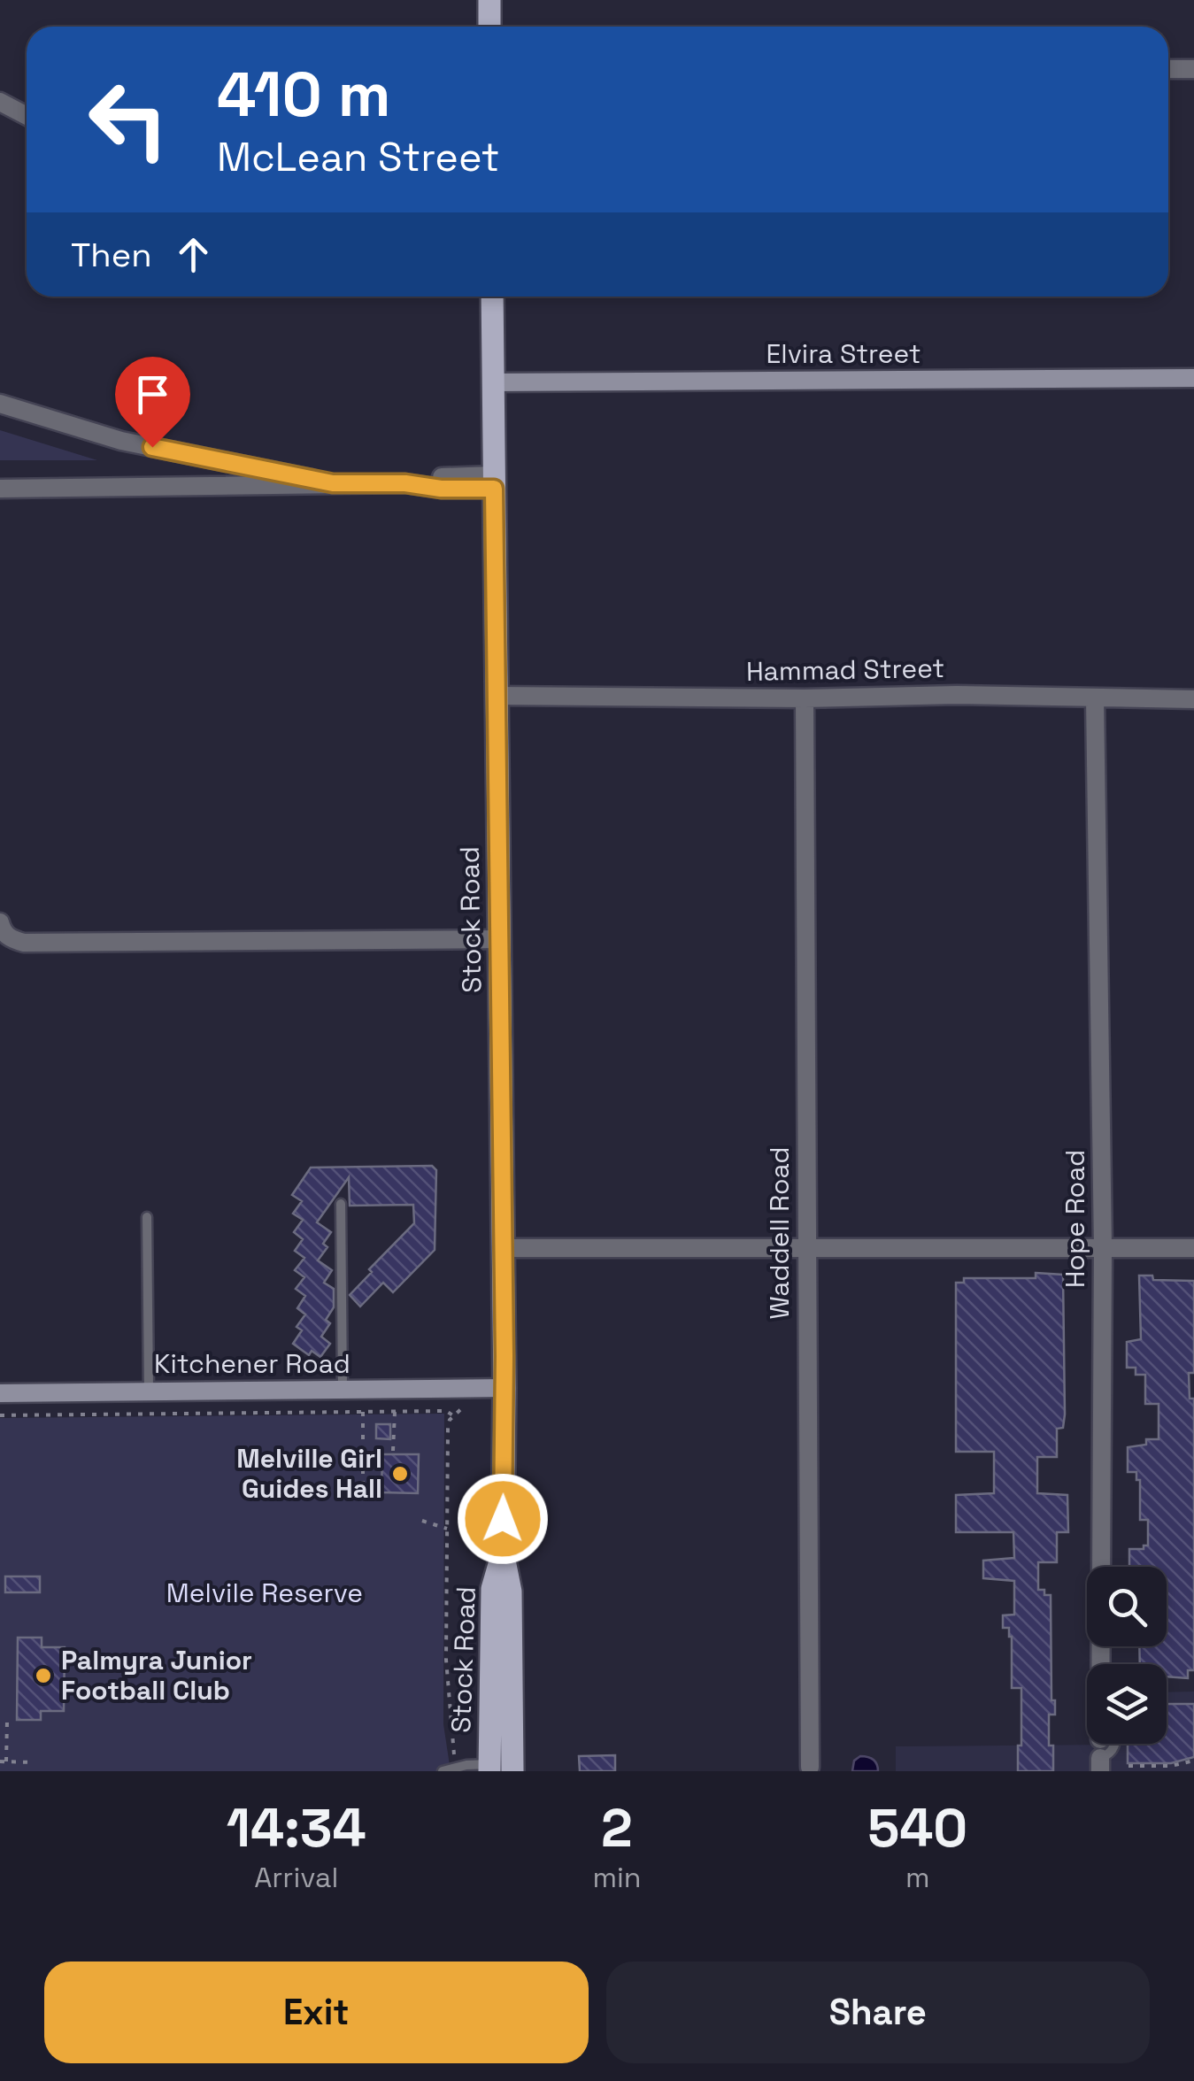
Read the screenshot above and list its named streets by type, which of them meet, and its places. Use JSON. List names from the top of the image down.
{
  "streets": {
    "main road": ["Stock Road"],
    "street": [
      "Elvira Street",
      "Hammad Street",
      "Hope Road",
      "Waddell Road",
      "Kitchener Road"
    ]
  },
  "crossings": [
    ["Elvira Street", "Stock Road"],
    ["Hammad Street", "Stock Road"],
    ["Hammad Street", "Hope Road"],
    ["Hammad Street", "Waddell Road"],
    ["Stock Road", "Kitchener Road"]
  ],
  "parks": ["Melvile Reserve"],
  "places": ["Melville Girl Guides Hall", "Palmyra Junior Football Club"],
  "page": {
    "turn": ["410 m", "McLean Street"],
    "then": "Then",
    "eta": [
      "14:34",
      "Arrival",
      "2",
      "min",
      "540",
      "m"
    ],
    "buttons": ["Exit", "Share"]
  }
}
